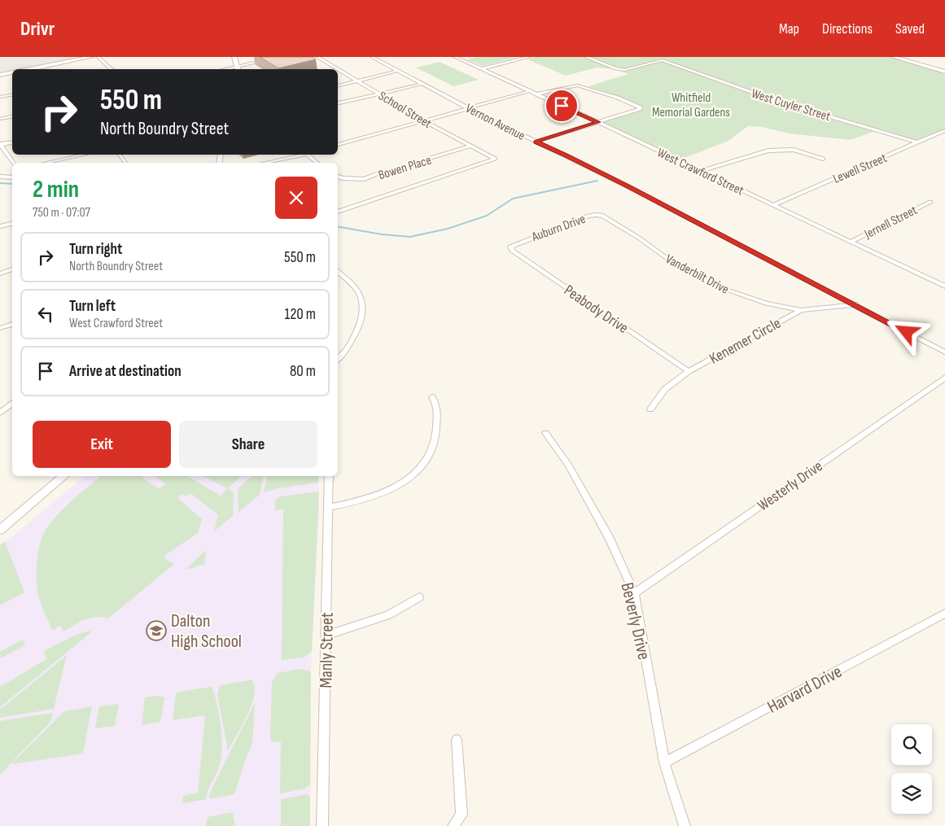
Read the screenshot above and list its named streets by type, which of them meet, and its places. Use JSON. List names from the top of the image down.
{
  "streets": {
    "street": [
      "West Cuyler Street",
      "School Street",
      "Vernon Avenue",
      "Bowen Place",
      "Lewell Street",
      "West Crawford Street",
      "Jernell Street",
      "Auburn Drive",
      "Vanderbilt Drive",
      "Peabody Drive",
      "Kenemer Circle",
      "Westerly Drive",
      "Beverly Drive",
      "Manly Street",
      "Harvard Drive"
    ]
  },
  "crossings": [
    ["West Cuyler Street", "Lewell Street"],
    ["School Street", "Bowen Place"],
    ["Vernon Avenue", "Kenemer Circle"],
    ["Lewell Street", "West Crawford Street"],
    ["West Crawford Street", "Jernell Street"],
    ["Auburn Drive", "Vanderbilt Drive"],
    ["Auburn Drive", "Peabody Drive"],
    ["Vanderbilt Drive", "Kenemer Circle"],
    ["Peabody Drive", "Kenemer Circle"],
    ["Westerly Drive", "Beverly Drive"],
    ["Beverly Drive", "Harvard Drive"]
  ],
  "parks": ["Whitfield Memorial Gardens"],
  "places": {
    "school or university": ["Dalton High School"]
  },
  "page": {
    "header": "Drivr",
    "nav": ["Map", "Directions", "Saved"],
    "turn": ["550 m", "North Boundry Street"],
    "heading": ["2 min", "750 m · 07:07"],
    "list": [
      {
        "name": "Turn right",
        "note": "North Boundry Street",
        "value": "550 m"
      },
      {
        "name": "Turn left",
        "note": "West Crawford Street",
        "value": "120 m"
      },
      {
        "name": "Arrive at destination",
        "value": "80 m"
      }
    ],
    "buttons": ["Exit", "Share"]
  }
}
